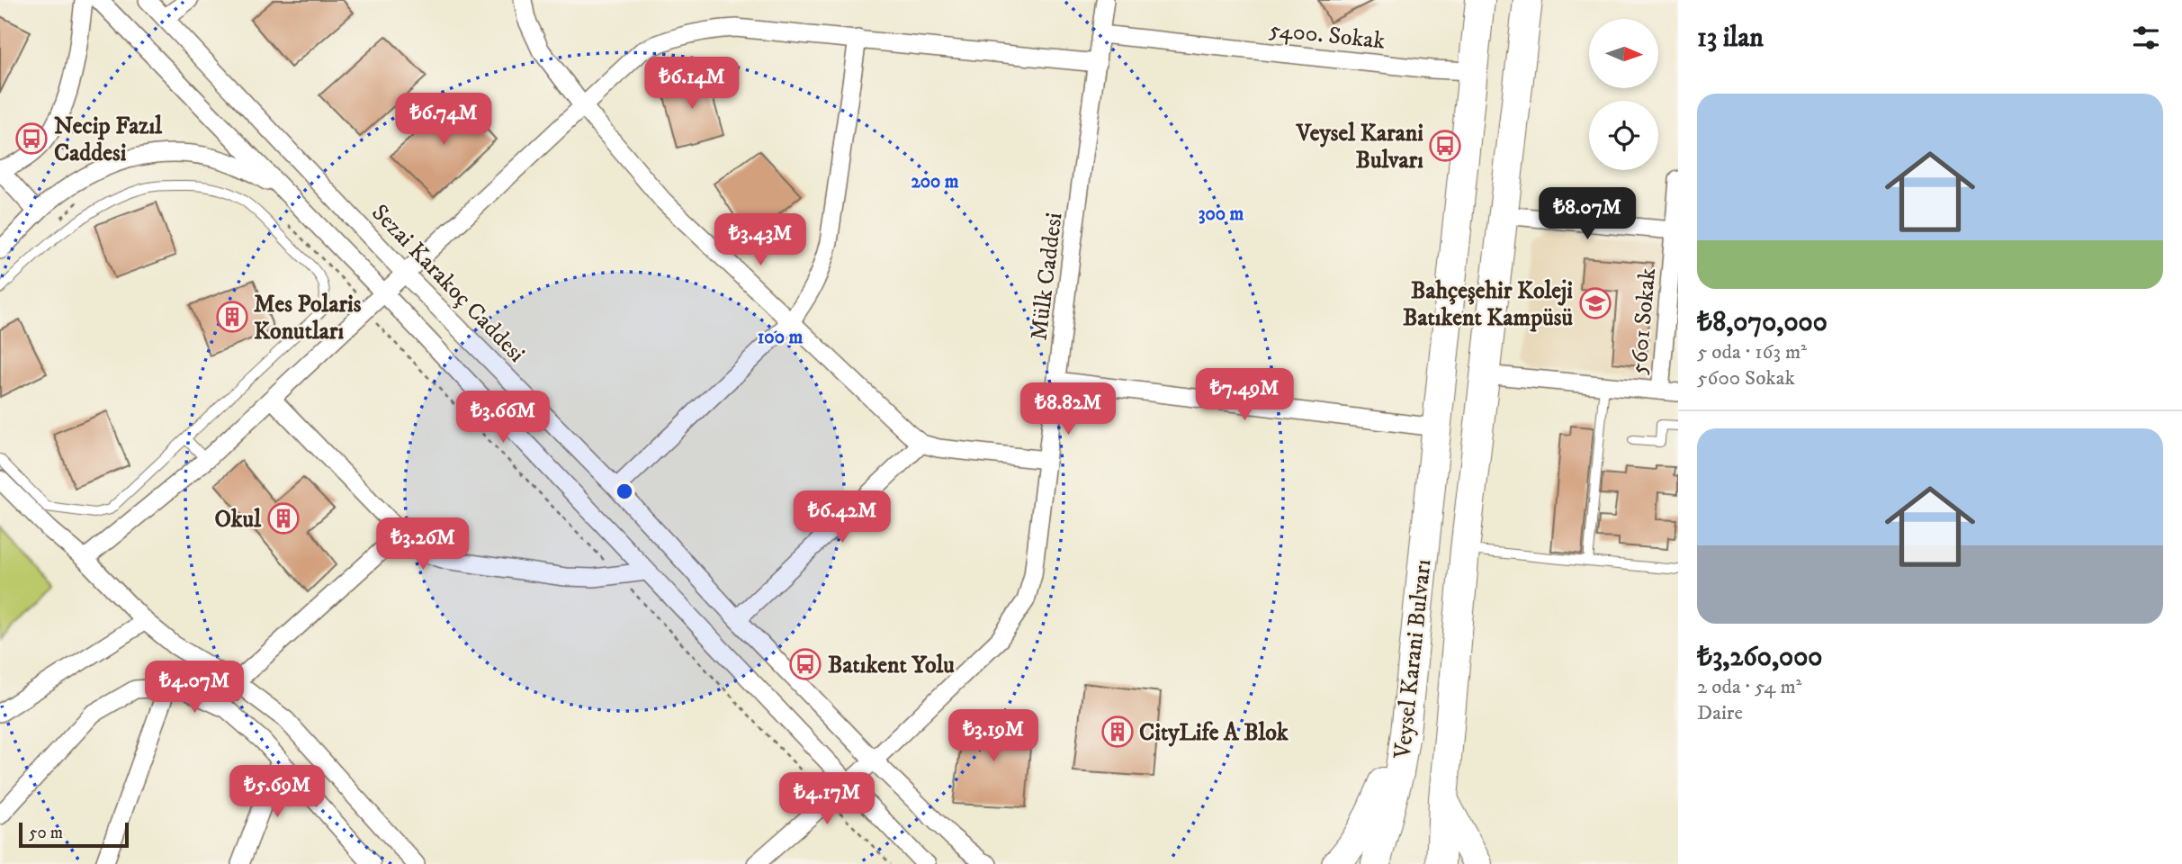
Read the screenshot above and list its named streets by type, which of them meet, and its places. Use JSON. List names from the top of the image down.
{
  "streets": {
    "main road": ["Veysel Karani Bulvarı"],
    "street": [
      "5400. Sokak",
      "Mülk Caddesi",
      "Sezai Karakoç Caddesi",
      "5601 Sokak"
    ]
  },
  "crossings": [
    ["5400. Sokak", "Mülk Caddesi"],
    ["5400. Sokak", "Veysel Karani Bulvarı"],
    ["Mülk Caddesi", "Sezai Karakoç Caddesi"]
  ],
  "places": {
    "bus stop": ["Necip Fazıl Caddesi", "Veysel Karani Bulvarı", "Batıkent Yolu"],
    "school or university": ["Bahçeşehir Koleji Batıkent Kampüsü"],
    "building": ["Mes Polaris Konutları", "Okul", "CityLife A Blok"]
  },
  "scale_bar": "50 m",
  "north": "right",
  "page": {
    "heading": "13 ilan",
    "price": [
      "₺6.14M",
      "₺6.74M",
      "₺8.07M",
      "₺3.43M",
      "₺7.49M",
      "₺8.82M",
      "₺3.66M",
      "₺6.42M",
      "₺3.26M",
      "₺4.07M",
      "₺3.19M",
      "₺5.69M",
      "₺4.17M"
    ],
    "list": [
      {
        "name": "₺8,070,000",
        "note": "5 oda · 163 m² · 5600 Sokak"
      },
      {
        "name": "₺3,260,000",
        "note": "2 oda · 54 m² · Daire"
      }
    ],
    "scale": "50 m"
  },
  "rings": ["200 m", "300 m", "100 m"]
}
